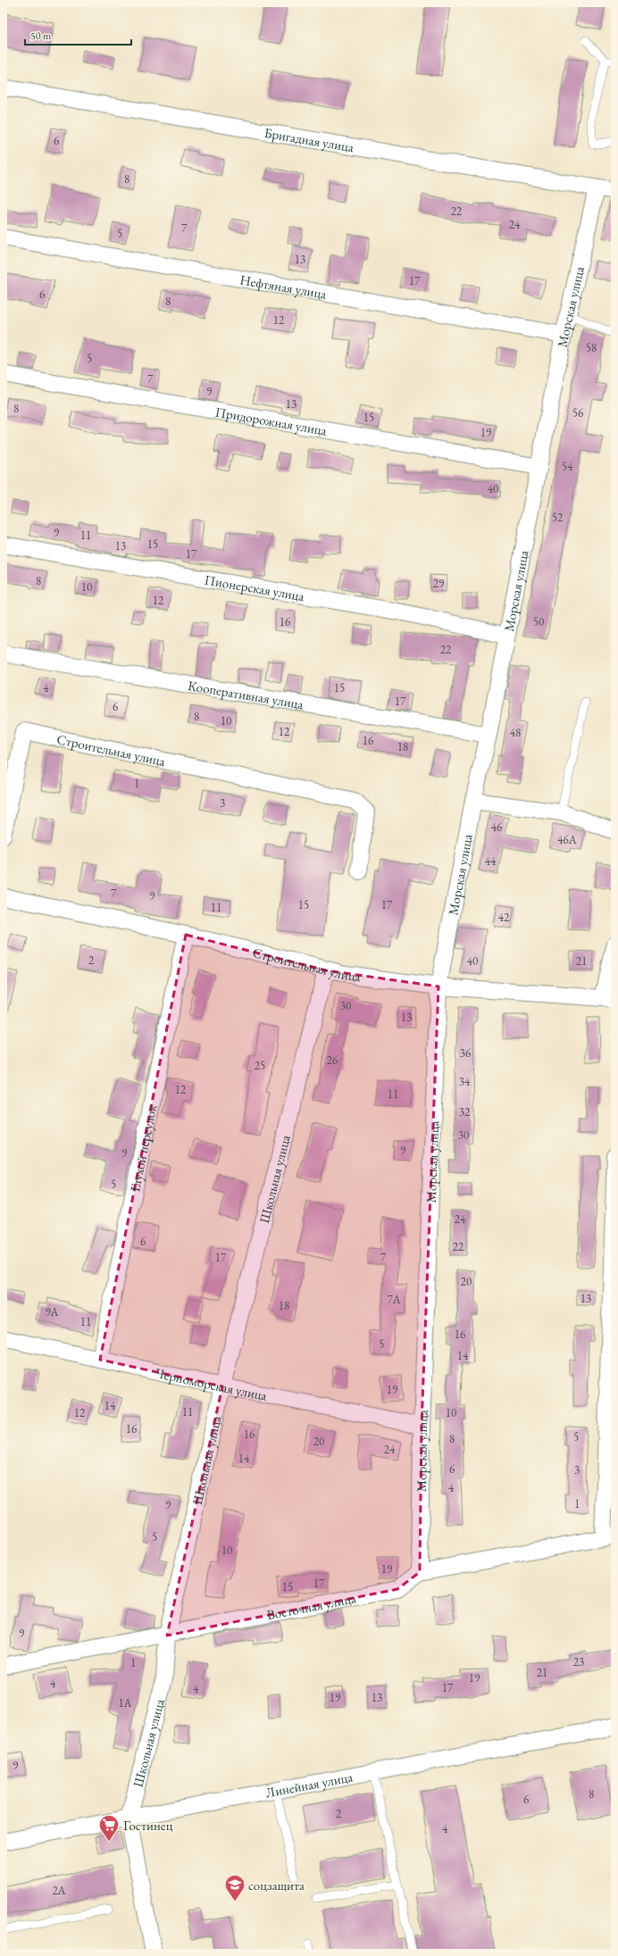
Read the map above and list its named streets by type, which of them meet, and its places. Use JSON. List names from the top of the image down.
{
  "streets": {
    "street": [
      "Бригадная улица",
      "Нефтяная улица",
      "Морская улица",
      "Придорожная улица",
      "Пионерская улица",
      "Кооперативная улица",
      "Строительная улица",
      "Глухой переулок",
      "Школьная улица",
      "Черноморская улица",
      "Восточная улица",
      "Линейная улица"
    ]
  },
  "crossings": [
    ["Бригадная улица", "Морская улица"],
    ["Нефтяная улица", "Морская улица"],
    ["Морская улица", "Придорожная улица"],
    ["Морская улица", "Пионерская улица"],
    ["Морская улица", "Кооперативная улица"],
    ["Морская улица", "Строительная улица"],
    ["Морская улица", "Черноморская улица"],
    ["Морская улица", "Восточная улица"],
    ["Строительная улица", "Глухой переулок"],
    ["Строительная улица", "Школьная улица"],
    ["Глухой переулок", "Черноморская улица"],
    ["Школьная улица", "Черноморская улица"],
    ["Школьная улица", "Восточная улица"],
    ["Школьная улица", "Линейная улица"]
  ],
  "places": {
    "supermarket": ["Гостинец"],
    "school or university": ["соцзащита"]
  },
  "house_numbers": [
    "6",
    "8",
    "22",
    "24",
    "7",
    "5",
    "13",
    "17",
    "6",
    "8",
    "12",
    "58",
    "5",
    "7",
    "9",
    "13",
    "8",
    "56",
    "15",
    "19",
    "54",
    "40",
    "52",
    "9",
    "11",
    "15",
    "13",
    "17",
    "8",
    "29",
    "10",
    "12",
    "16",
    "50",
    "22",
    "4",
    "15",
    "17",
    "6",
    "8",
    "10",
    "12",
    "48",
    "16",
    "18",
    "1",
    "3",
    "46",
    "46А",
    "44",
    "7",
    "9",
    "15",
    "17",
    "11",
    "42",
    "2",
    "40",
    "21",
    "30",
    "13",
    "36",
    "26",
    "25",
    "34",
    "12",
    "11",
    "32",
    "30",
    "9",
    "9",
    "5",
    "24",
    "6",
    "22",
    "17",
    "7",
    "20",
    "13",
    "7А",
    "18",
    "9А",
    "11",
    "16",
    "5",
    "14",
    "19",
    "14",
    "11",
    "12",
    "10",
    "16",
    "16",
    "5",
    "8",
    "20",
    "24",
    "14",
    "6",
    "3",
    "4",
    "1",
    "9",
    "5",
    "10",
    "19",
    "17",
    "15",
    "9",
    "23",
    "1",
    "21",
    "19",
    "4",
    "17",
    "4",
    "19",
    "13",
    "1А",
    "9",
    "8",
    "6",
    "2",
    "4",
    "2А"
  ],
  "scale_bar": "50 m"
}
